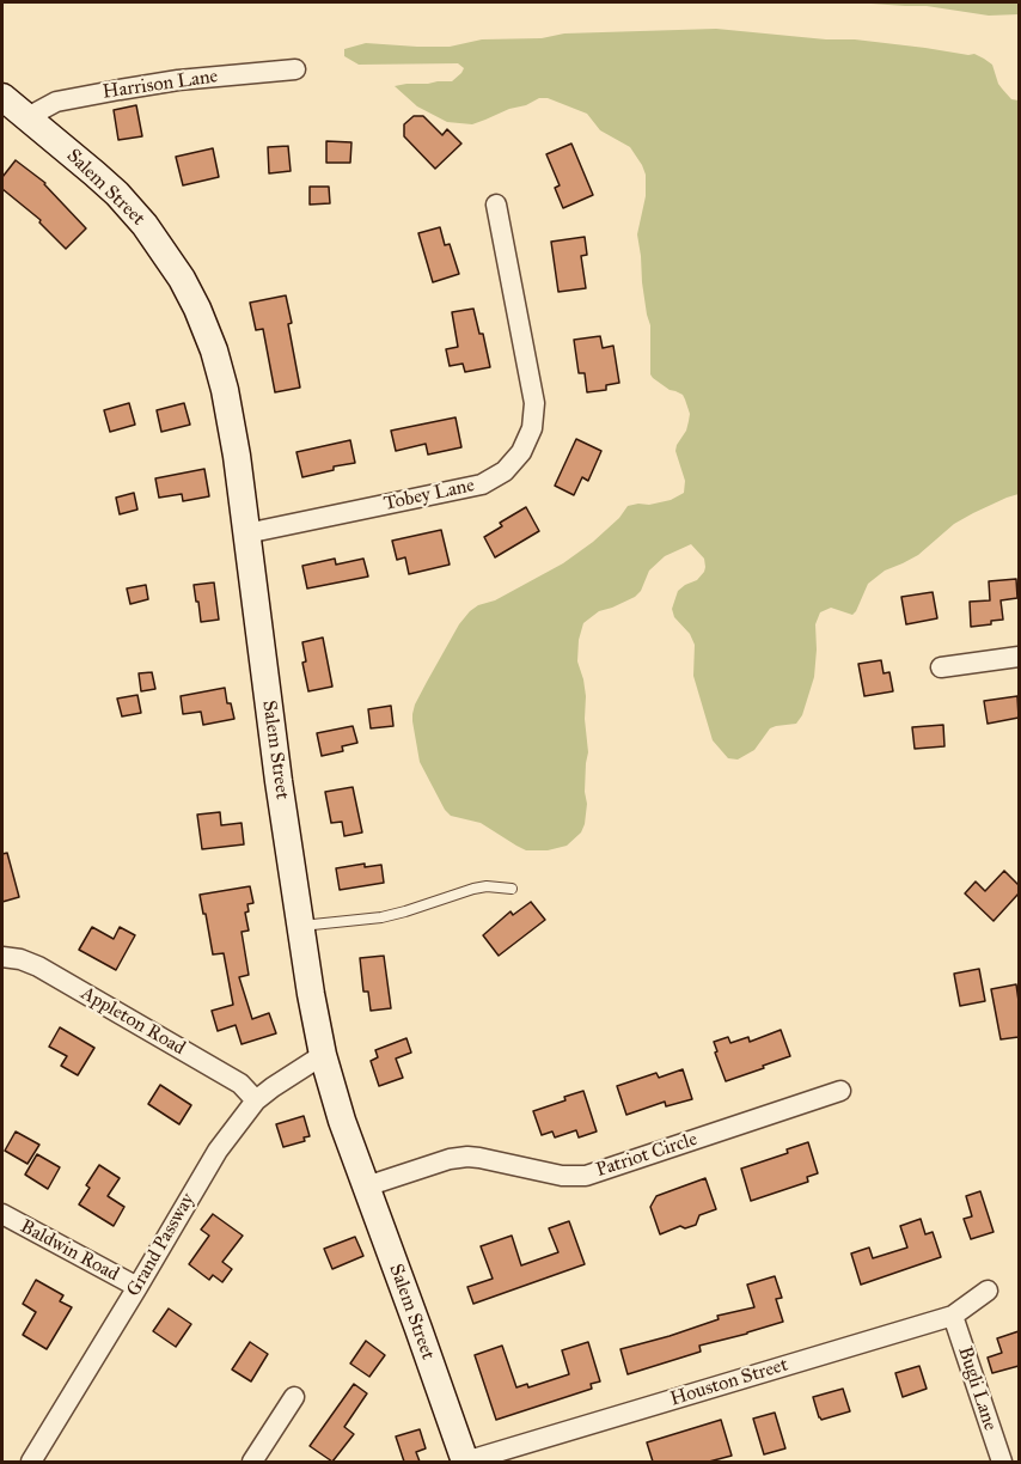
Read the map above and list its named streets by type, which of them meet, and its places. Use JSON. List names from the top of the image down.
{
  "streets": {
    "main road": ["Salem Street"],
    "street": [
      "Harrison Lane",
      "Tobey Lane",
      "Appleton Road",
      "Patriot Circle",
      "Grand Passway",
      "Baldwin Road",
      "Houston Street",
      "Bugli Lane"
    ]
  },
  "crossings": [
    ["Harrison Lane", "Salem Street"],
    ["Salem Street", "Tobey Lane"],
    ["Salem Street", "Patriot Circle"],
    ["Salem Street", "Grand Passway"],
    ["Salem Street", "Houston Street"],
    ["Appleton Road", "Grand Passway"],
    ["Grand Passway", "Baldwin Road"],
    ["Houston Street", "Bugli Lane"]
  ]
}
